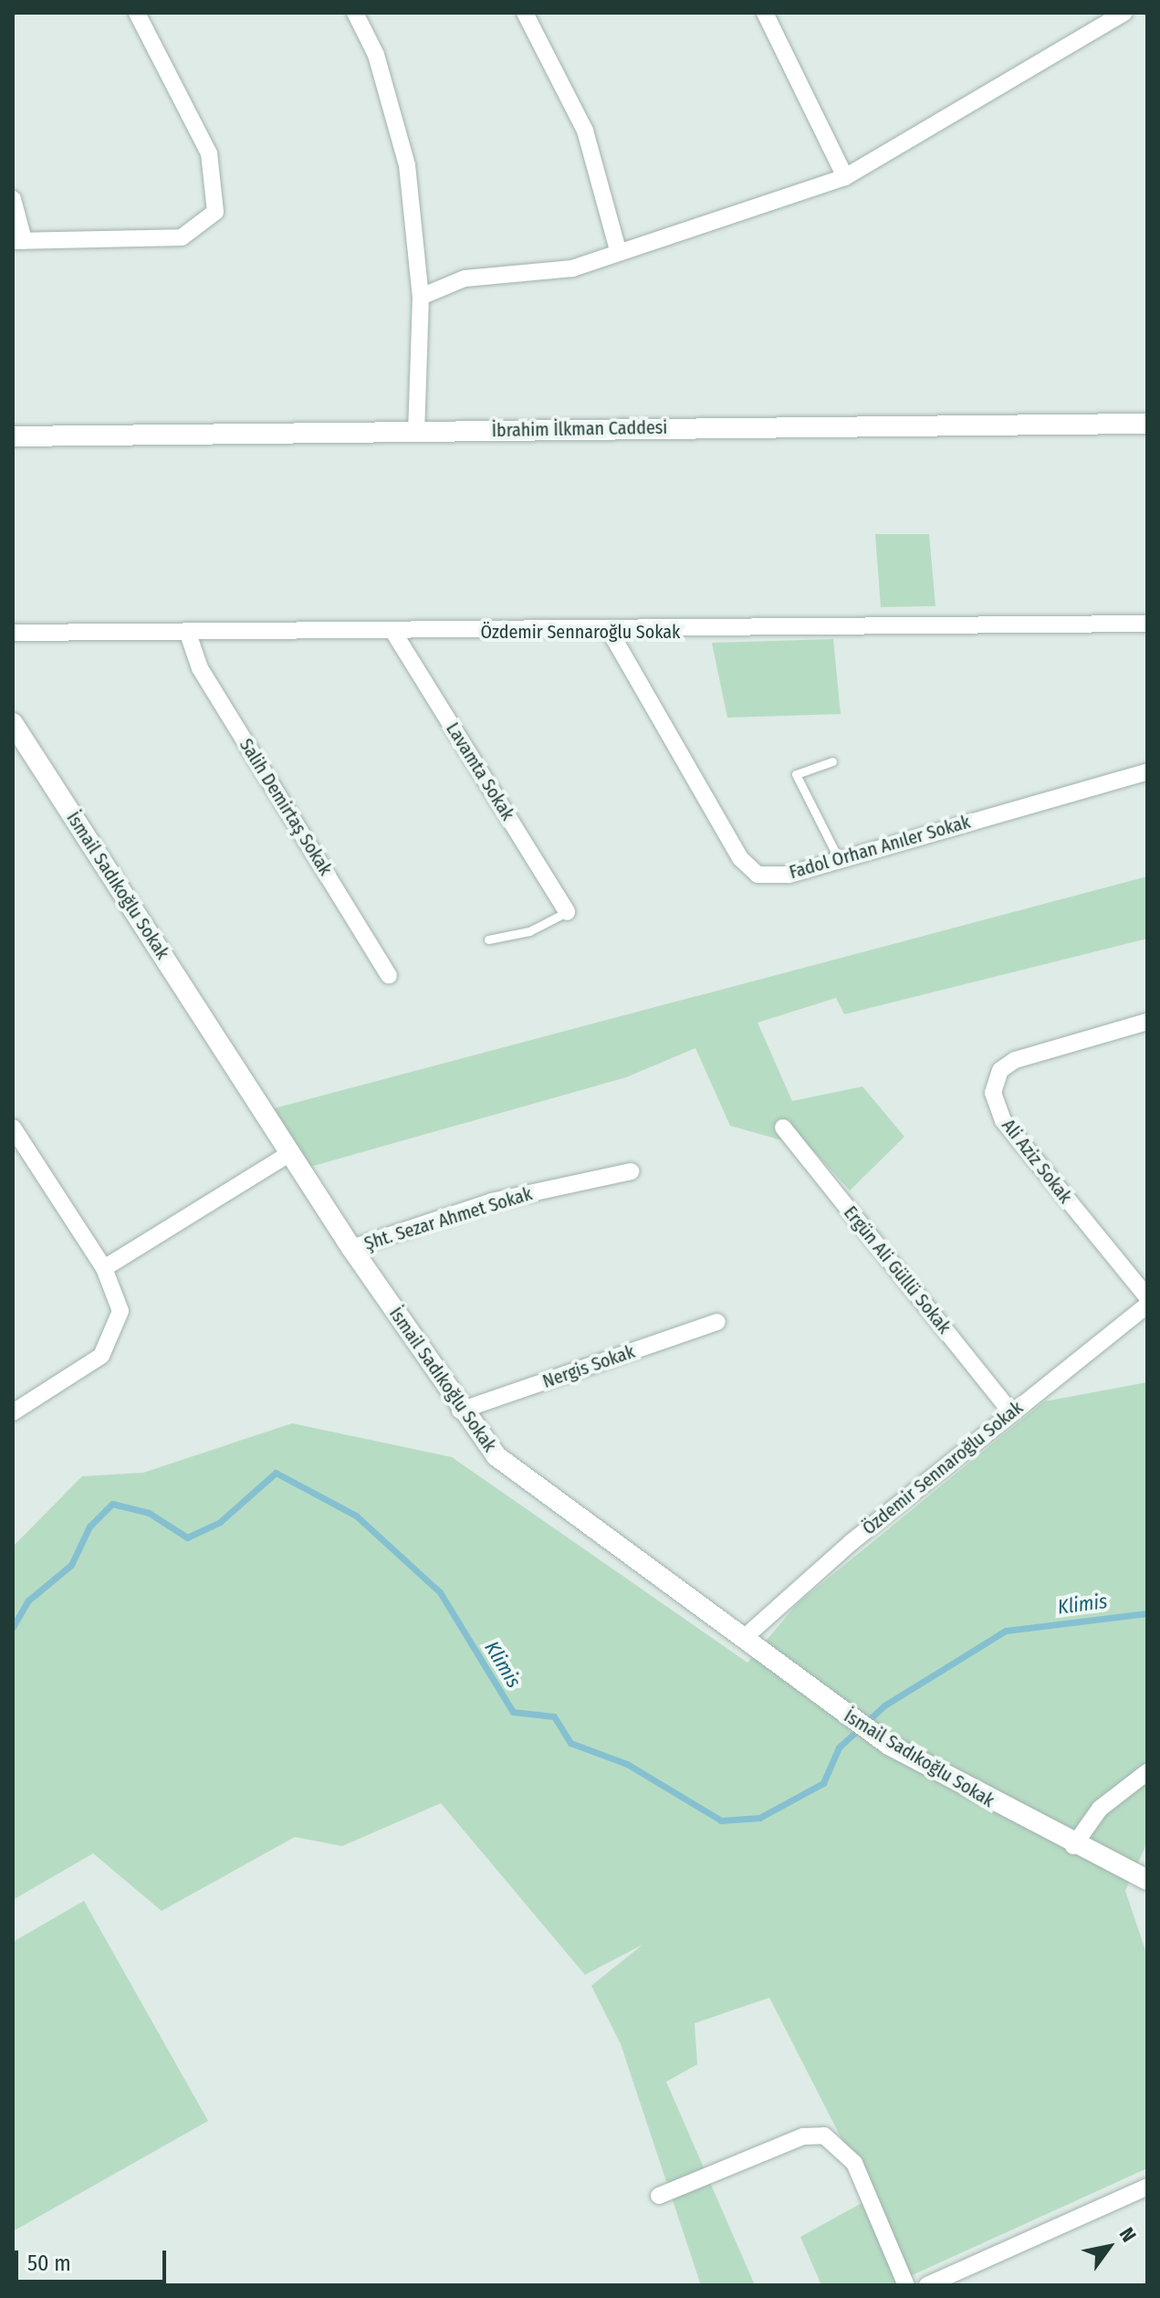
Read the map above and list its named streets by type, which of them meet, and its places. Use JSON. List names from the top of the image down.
{
  "streets": {
    "street": [
      "İbrahim İlkman Caddesi",
      "Özdemir Sennaroğlu Sokak",
      "Lavamta Sokak",
      "Salih Demirtaş Sokak",
      "Fadol Orhan Anıler Sokak",
      "İsmail Sadıkoğlu Sokak",
      "Ali Aziz Sokak",
      "Şht. Sezar Ahmet Sokak",
      "Ergün Ali Güllü Sokak",
      "Nergis Sokak"
    ]
  },
  "crossings": [
    ["Özdemir Sennaroğlu Sokak", "Lavamta Sokak"],
    ["Özdemir Sennaroğlu Sokak", "Salih Demirtaş Sokak"],
    ["Özdemir Sennaroğlu Sokak", "Fadol Orhan Anıler Sokak"],
    ["Özdemir Sennaroğlu Sokak", "İsmail Sadıkoğlu Sokak"],
    ["Özdemir Sennaroğlu Sokak", "Ergün Ali Güllü Sokak"],
    ["İsmail Sadıkoğlu Sokak", "Şht. Sezar Ahmet Sokak"],
    ["İsmail Sadıkoğlu Sokak", "Nergis Sokak"]
  ],
  "water": ["Klimis"],
  "scale_bar": "50 m",
  "north": "top right"
}
